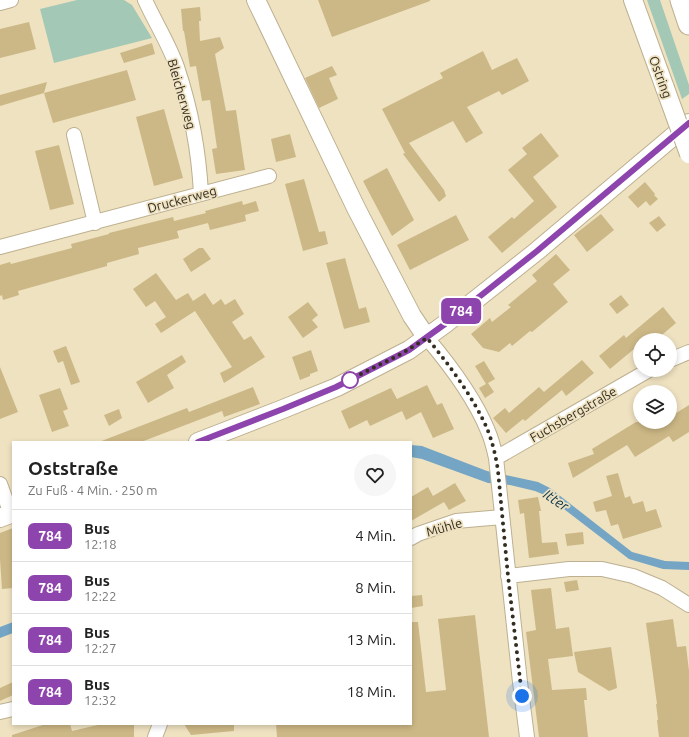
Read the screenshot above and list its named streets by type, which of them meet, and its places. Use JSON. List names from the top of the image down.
{
  "streets": {
    "main road": ["Ostring"],
    "street": [
      "Bleicherweg",
      "Druckerweg",
      "Fuchsbergstraße",
      "Mühle"
    ]
  },
  "crossings": [
    ["Bleicherweg", "Druckerweg"]
  ],
  "water": ["Itter"],
  "lines": ["bus line 784"],
  "page": {
    "on_map": "784",
    "heading": ["Oststraße", "Zu Fuß · 4 Min. · 250 m"],
    "list": [
      {
        "mark": "784",
        "name": "Bus",
        "note": "12:18",
        "value": "4 Min."
      },
      {
        "mark": "784",
        "name": "Bus",
        "note": "12:22",
        "value": "8 Min."
      },
      {
        "mark": "784",
        "name": "Bus",
        "note": "12:27",
        "value": "13 Min."
      },
      {
        "mark": "784",
        "name": "Bus",
        "note": "12:32",
        "value": "18 Min."
      }
    ]
  }
}
